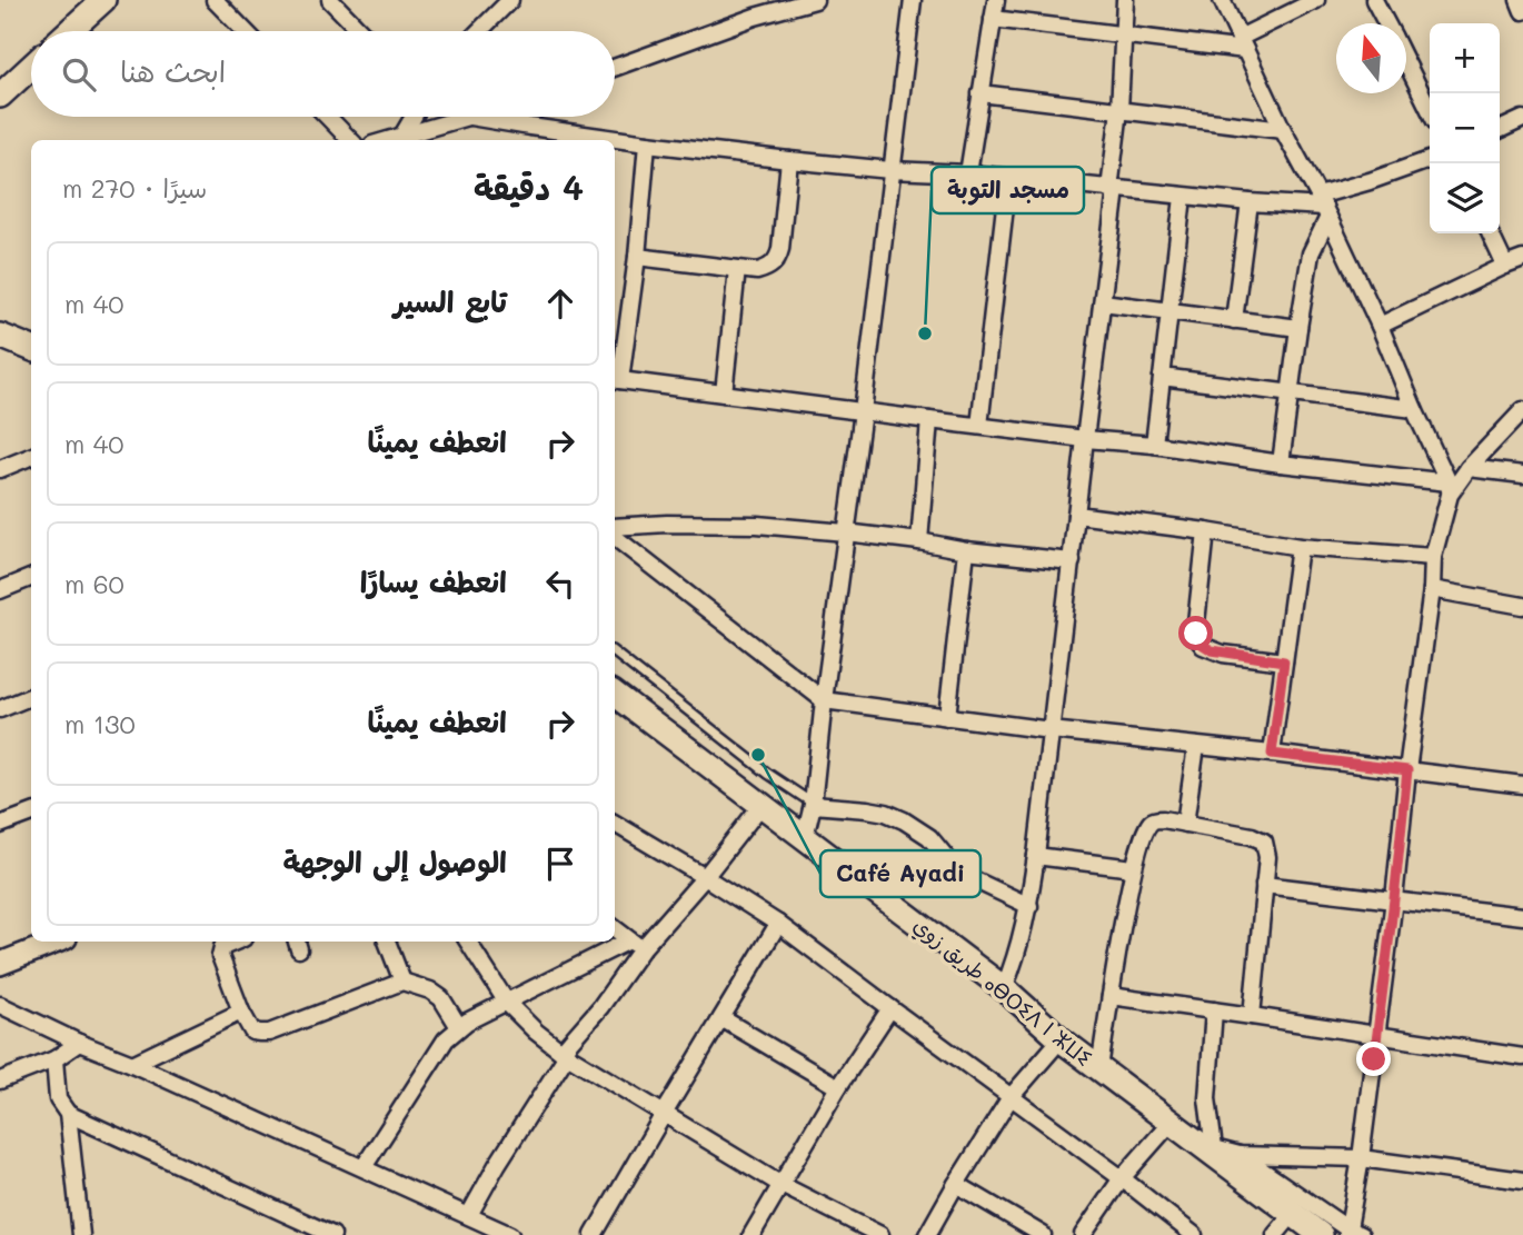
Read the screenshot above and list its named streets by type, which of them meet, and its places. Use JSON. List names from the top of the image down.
{
  "streets": {
    "main road": ["طريق زوي ⴰⴱⵔⵉⴷ ⵏ ⵣⵡⵉ"]
  },
  "places": ["مسجد التوبة", "Café Ayadi"],
  "north": "top",
  "page": {
    "map_buttons": ["+", "−"],
    "search": "ابحث هنا",
    "heading": ["4 دقيقة", "سيرًا · 270 m"],
    "list": [
      ["تابع السير", "40 m"],
      ["انعطف يمينًا", "40 m"],
      ["انعطف يسارًا", "60 m"],
      ["انعطف يمينًا", "130 m"],
      "الوصول إلى الوجهة"
    ]
  }
}
